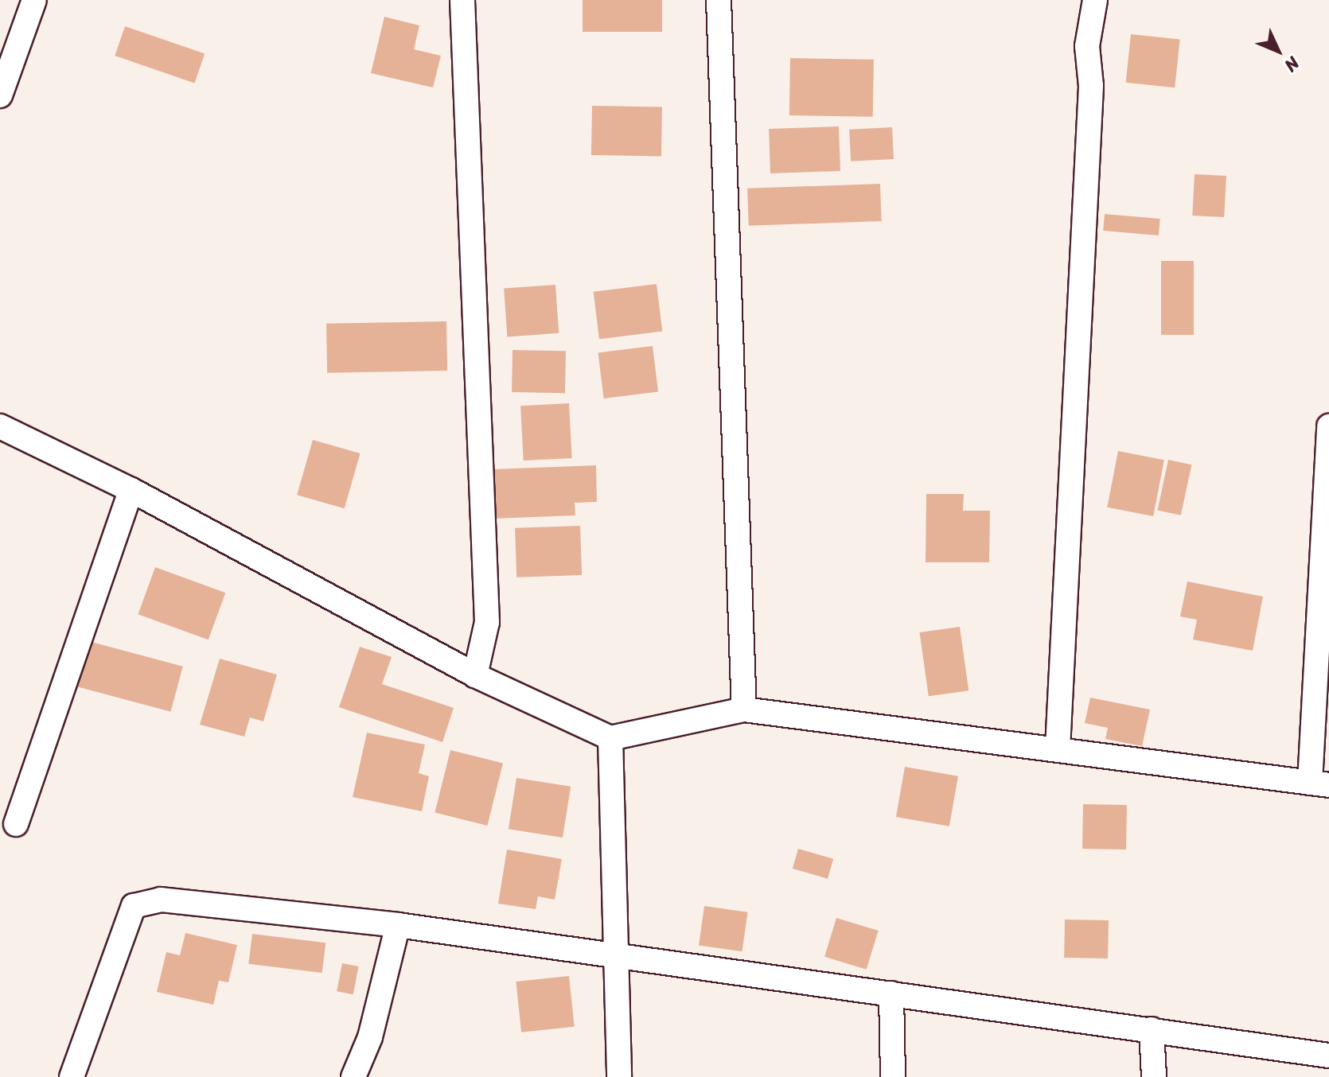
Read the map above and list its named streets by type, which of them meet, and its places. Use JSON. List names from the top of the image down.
{
  "north": "bottom right"
}
